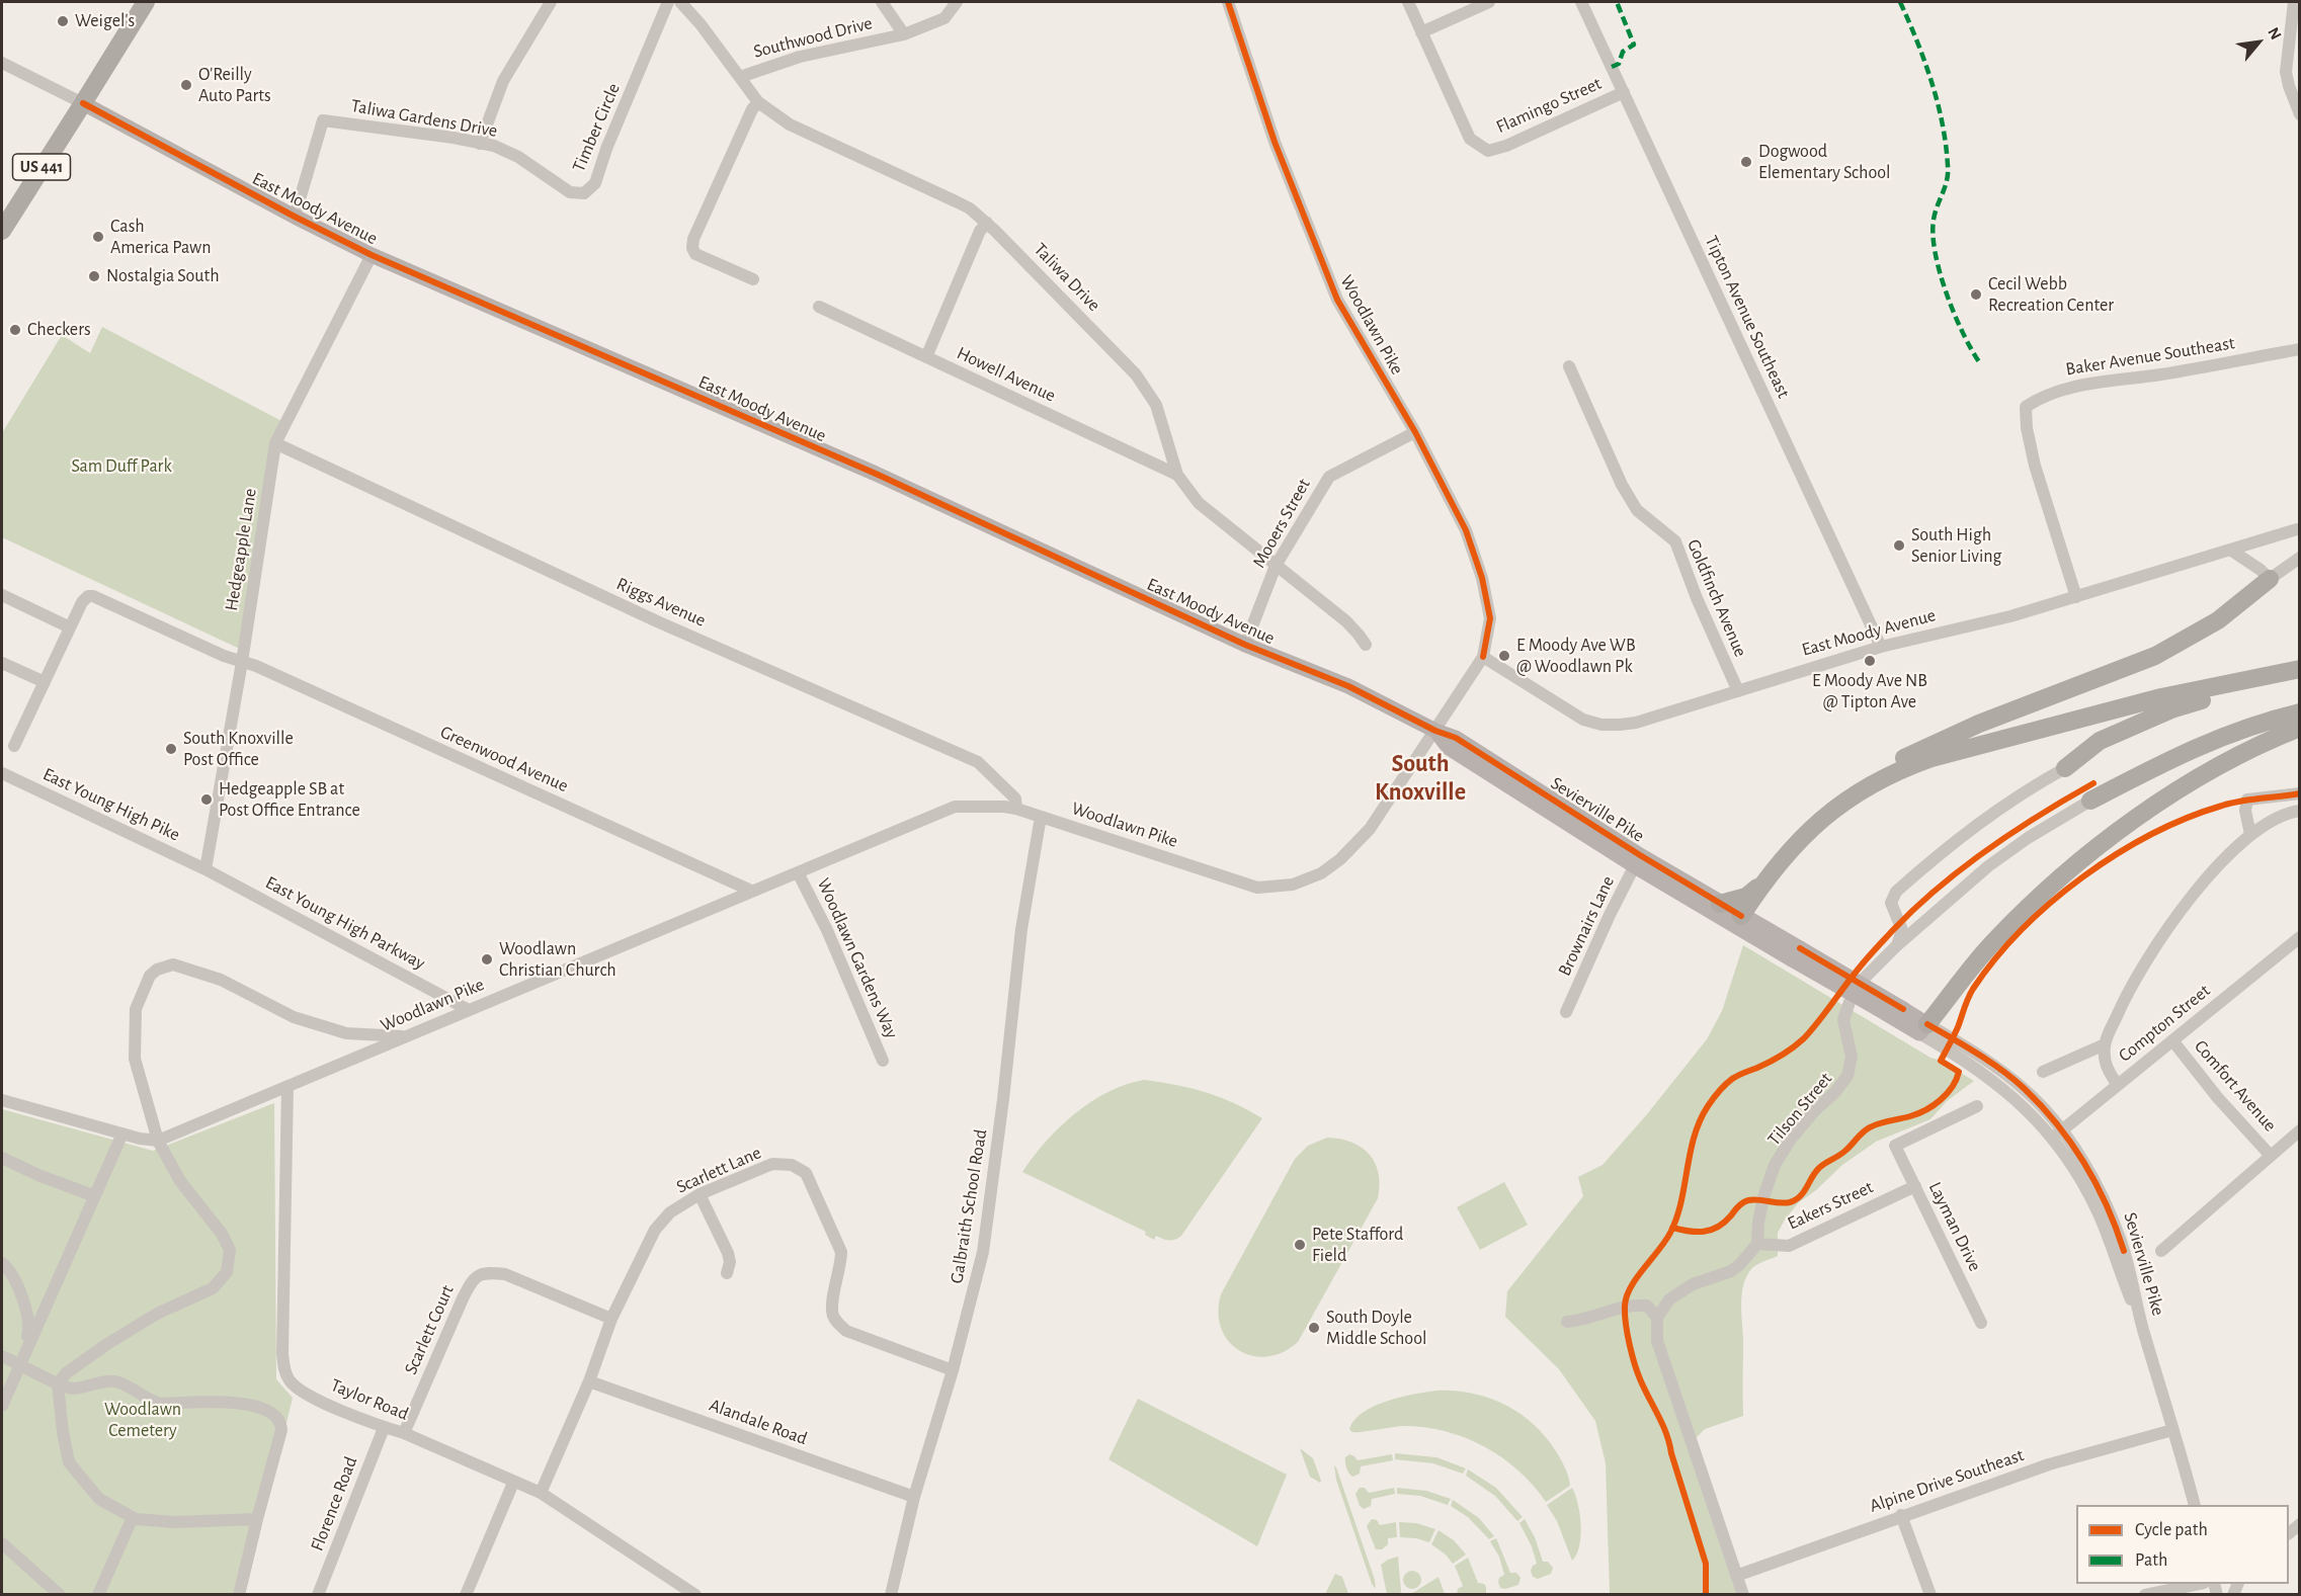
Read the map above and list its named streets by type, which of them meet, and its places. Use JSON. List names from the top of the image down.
{
  "streets": {
    "highway": ["US 441"],
    "main road": ["East Moody Avenue", "Sevierville Pike"],
    "street": [
      "Southwood Drive",
      "Flamingo Street",
      "Taliwa Gardens Drive",
      "Timber Circle",
      "Taliwa Drive",
      "Tipton Avenue Southeast",
      "Woodlawn Pike",
      "Baker Avenue Southeast",
      "Howell Avenue",
      "Mooers Street",
      "Hedgeapple Lane",
      "Goldfinch Avenue",
      "Riggs Avenue",
      "Greenwood Avenue",
      "East Young High Pike",
      "East Young High Parkway",
      "Brownairs Lane",
      "Woodlawn Gardens Way",
      "Compton Street",
      "Comfort Avenue",
      "Tilson Street",
      "Scarlett Lane",
      "Eakers Street",
      "Galbraith School Road",
      "Layman Drive",
      "Scarlett Court",
      "Taylor Road",
      "Alandale Road",
      "Alpine Drive Southeast",
      "Florence Road"
    ]
  },
  "crossings": [
    ["Southwood Drive", "Taliwa Drive"],
    ["Flamingo Street", "Tipton Avenue Southeast"],
    ["Taliwa Gardens Drive", "Timber Circle"],
    ["Taliwa Gardens Drive", "East Moody Avenue"],
    ["US 441", "East Moody Avenue"],
    ["East Moody Avenue", "Tipton Avenue Southeast"],
    ["East Moody Avenue", "Woodlawn Pike"],
    ["East Moody Avenue", "Baker Avenue Southeast"],
    ["East Moody Avenue", "Mooers Street"],
    ["East Moody Avenue", "Hedgeapple Lane"],
    ["East Moody Avenue", "Goldfinch Avenue"],
    ["East Moody Avenue", "Sevierville Pike"],
    ["Taliwa Drive", "Howell Avenue"],
    ["Taliwa Drive", "Mooers Street"],
    ["Woodlawn Pike", "Mooers Street"],
    ["Woodlawn Pike", "Riggs Avenue"],
    ["Woodlawn Pike", "Greenwood Avenue"],
    ["Woodlawn Pike", "Sevierville Pike"],
    ["Woodlawn Pike", "East Young High Parkway"],
    ["Woodlawn Pike", "Woodlawn Gardens Way"],
    ["Woodlawn Pike", "Galbraith School Road"],
    ["Woodlawn Pike", "Taylor Road"],
    ["Hedgeapple Lane", "Riggs Avenue"],
    ["Hedgeapple Lane", "Greenwood Avenue"],
    ["Hedgeapple Lane", "East Young High Pike"],
    ["Hedgeapple Lane", "East Young High Parkway"],
    ["East Young High Pike", "East Young High Parkway"],
    ["Sevierville Pike", "Brownairs Lane"],
    ["Sevierville Pike", "Compton Street"],
    ["Sevierville Pike", "Alpine Drive Southeast"],
    ["Compton Street", "Comfort Avenue"],
    ["Tilson Street", "Eakers Street"],
    ["Scarlett Lane", "Galbraith School Road"],
    ["Scarlett Lane", "Scarlett Court"],
    ["Scarlett Lane", "Taylor Road"],
    ["Scarlett Lane", "Alandale Road"],
    ["Eakers Street", "Layman Drive"],
    ["Galbraith School Road", "Alandale Road"],
    ["Scarlett Court", "Taylor Road"],
    ["Taylor Road", "Florence Road"]
  ],
  "districts": ["South Knoxville"],
  "parks": ["Sam Duff Park", "Woodlawn Cemetery"],
  "places": [
    "Weigel's",
    "O'Reilly Auto Parts",
    "Dogwood Elementary School",
    "Cash America Pawn",
    "Nostalgia South",
    "Cecil Webb Recreation Center",
    "Checkers",
    "South High Senior Living",
    "E Moody Ave WB @ Woodlawn Pk",
    "E Moody Ave NB @ Tipton Ave",
    "South Knoxville Post Office",
    "Hedgeapple SB at Post Office Entrance",
    "Woodlawn Christian Church",
    "Pete Stafford Field",
    "South Doyle Middle School"
  ],
  "legend": ["Cycle path", "Path"],
  "north": "top right"
}
